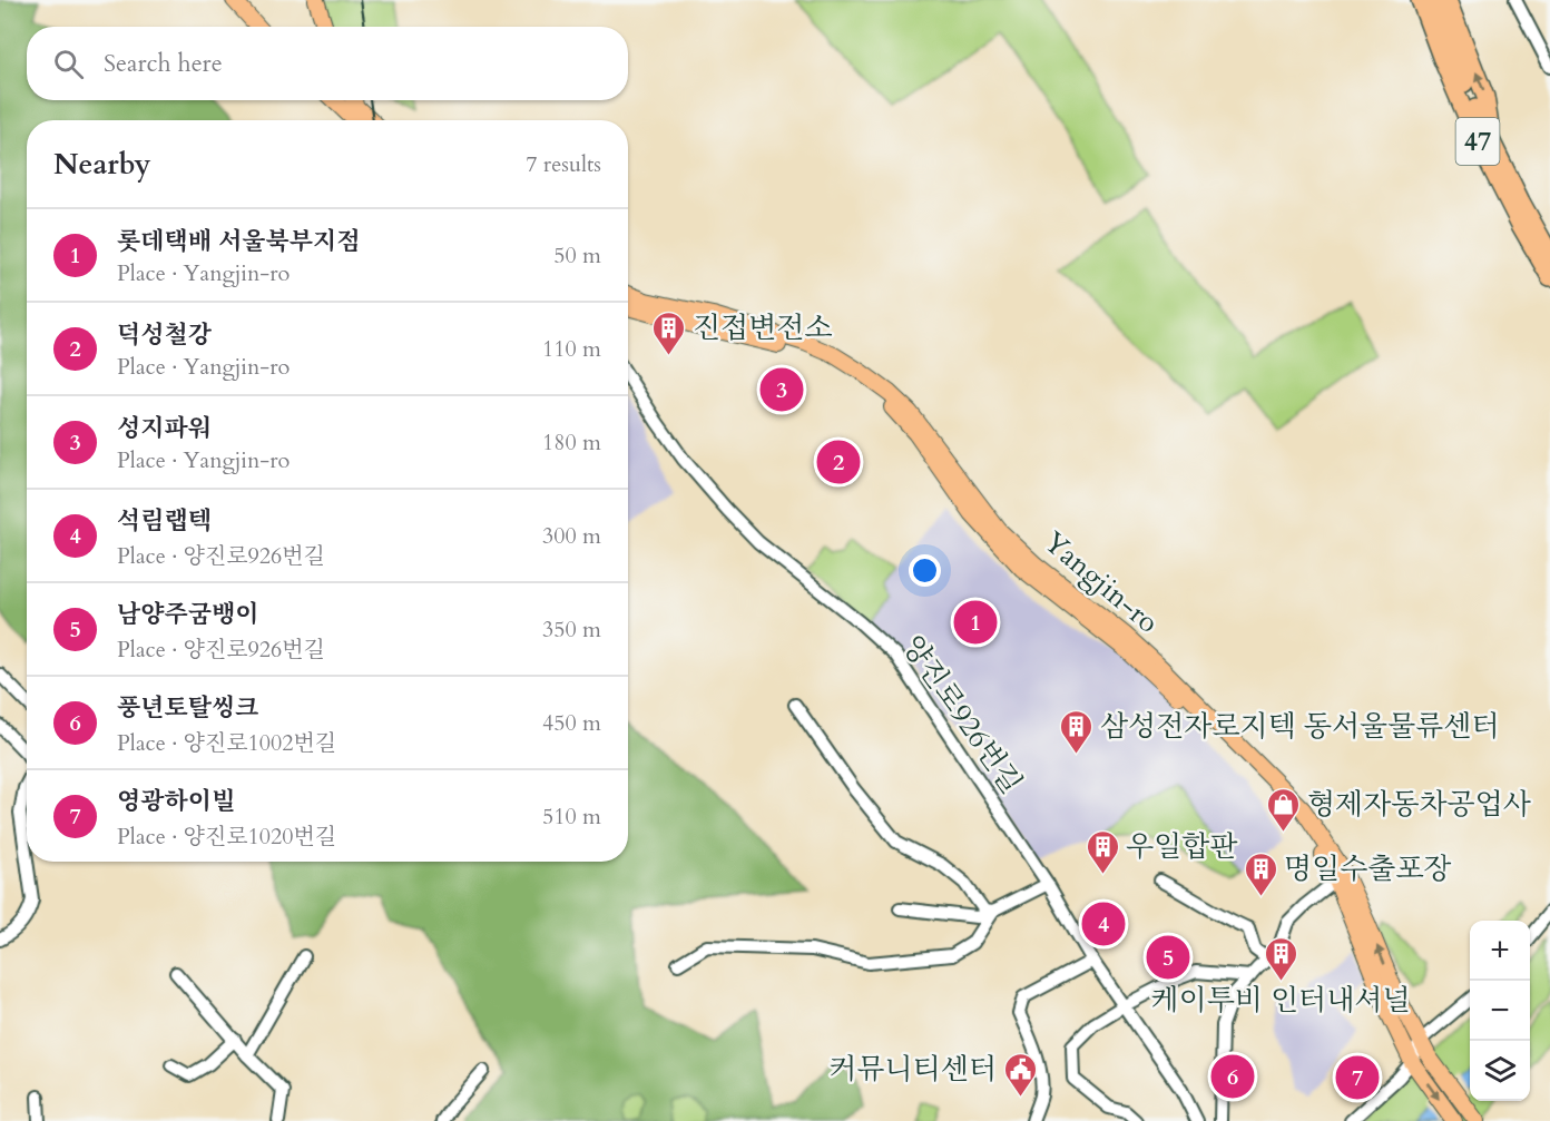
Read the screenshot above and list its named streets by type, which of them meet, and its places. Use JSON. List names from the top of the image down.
{
  "streets": {
    "highway": ["47"],
    "main road": ["Yangjin-ro"],
    "street": ["양진로926번길"]
  },
  "places": {
    "building": [
      "진접변전소",
      "삼성전자로지텍 동서울물류센터",
      "우일합판",
      "명일수출포장",
      "케이투비 인터내셔널"
    ],
    "shop": ["형제자동차공업사"],
    "public building": ["커뮤니티센터"]
  },
  "page": {
    "search": "Search here",
    "heading": ["Nearby", "7 results"],
    "list": [
      {
        "mark": "1",
        "name": "롯데택배 서울북부지점",
        "note": "Place · Yangjin-ro",
        "value": "50 m"
      },
      {
        "mark": "2",
        "name": "덕성철강",
        "note": "Place · Yangjin-ro",
        "value": "110 m"
      },
      {
        "mark": "3",
        "name": "성지파워",
        "note": "Place · Yangjin-ro",
        "value": "180 m"
      },
      {
        "mark": "4",
        "name": "석림랩텍",
        "note": "Place · 양진로926번길",
        "value": "300 m"
      },
      {
        "mark": "5",
        "name": "남양주굼뱅이",
        "note": "Place · 양진로926번길",
        "value": "350 m"
      },
      {
        "mark": "6",
        "name": "풍년토탈씽크",
        "note": "Place · 양진로1002번길",
        "value": "450 m"
      },
      {
        "mark": "7",
        "name": "영광하이빌",
        "note": "Place · 양진로1020번길",
        "value": "510 m"
      }
    ],
    "pins": [
      "3",
      "2",
      "1",
      "4",
      "5",
      "6",
      "7"
    ],
    "map_buttons": ["+", "−"]
  }
}
